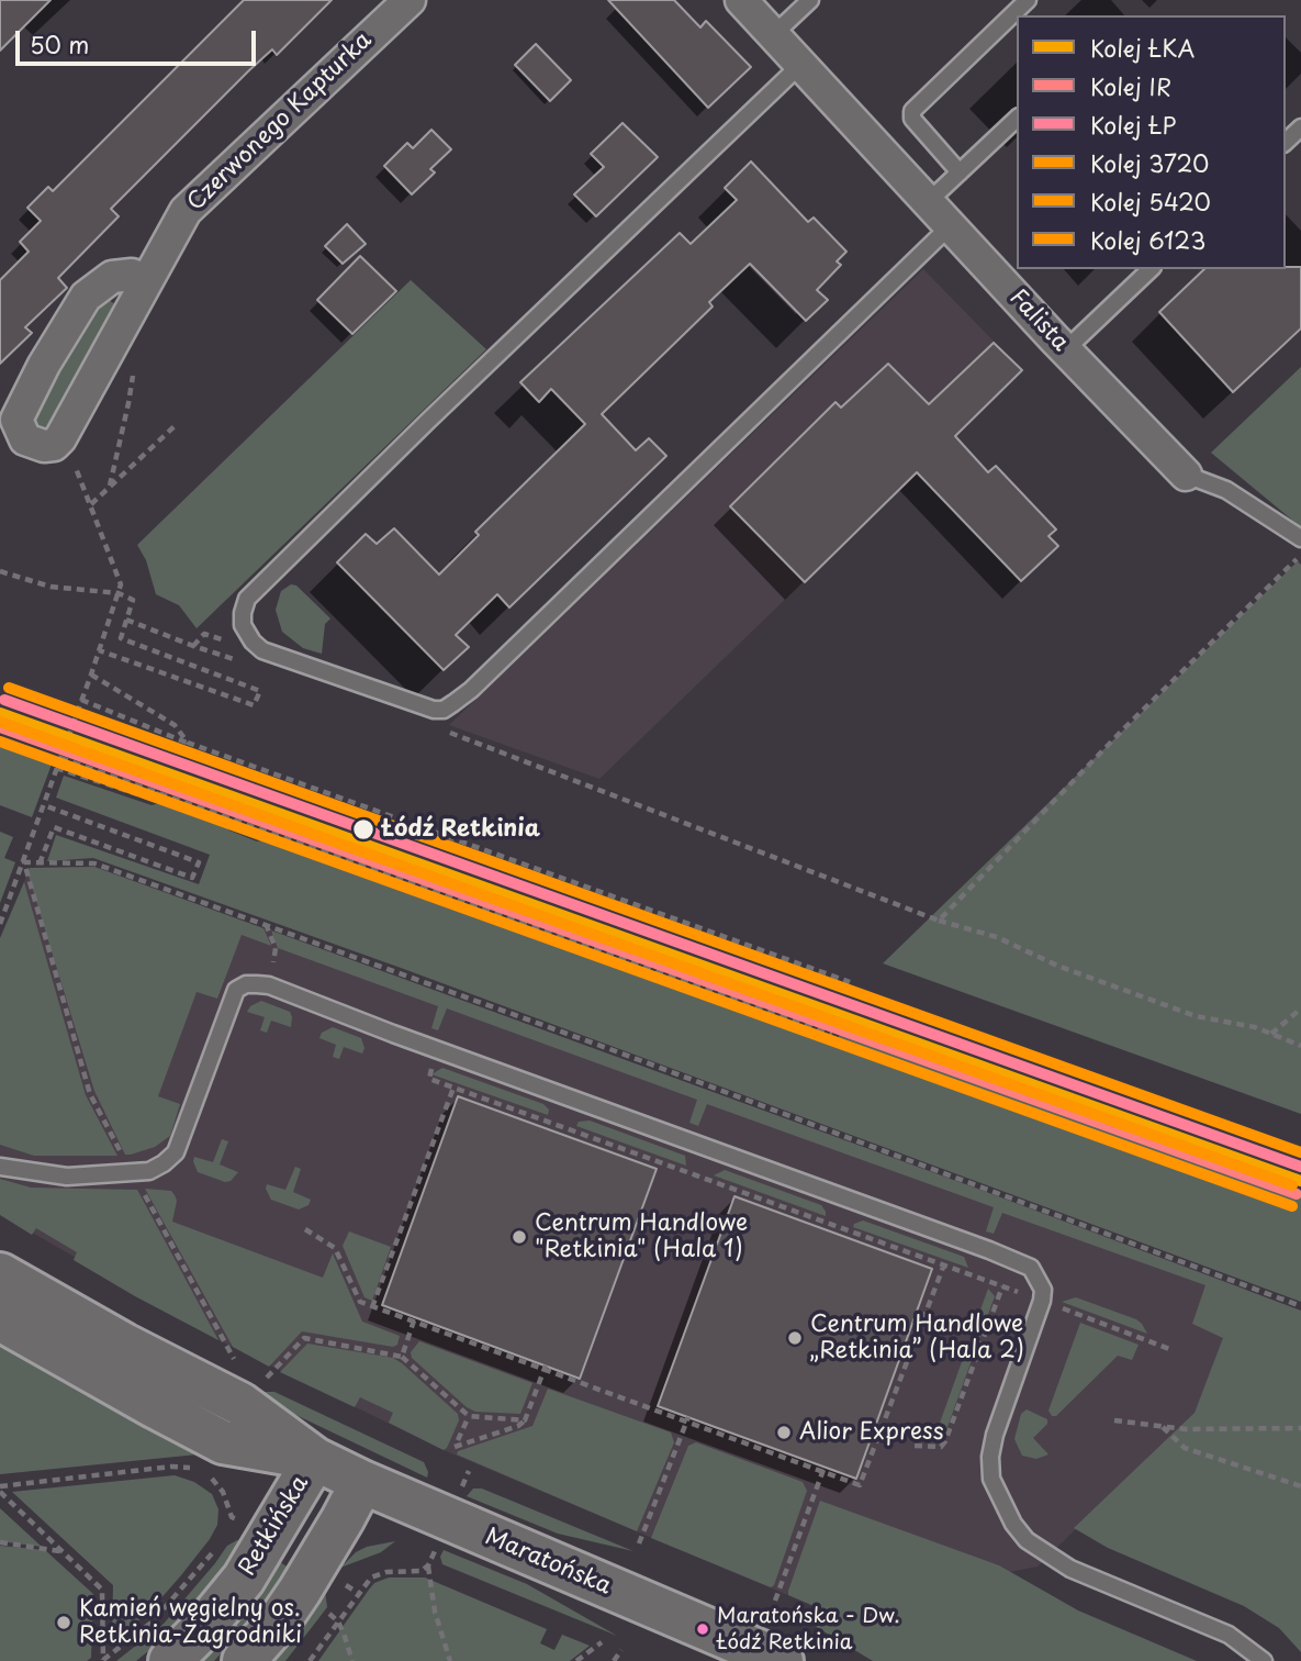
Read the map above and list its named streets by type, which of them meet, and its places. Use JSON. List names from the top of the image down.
{
  "streets": {
    "main road": ["Retkińska", "Maratońska"],
    "street": ["Czerwonego Kapturka", "Falista"]
  },
  "crossings": [
    ["Retkińska", "Maratońska"]
  ],
  "places": [
    "Łódź Retkinia",
    "Centrum Handlowe \"Retkinia\" (Hala 1)",
    "Centrum Handlowe „Retkinia” (Hala 2)",
    "Alior Express",
    "Kamień węgielny os. Retkinia-Zagrodniki",
    "Maratońska - Dw. Łódź Retkinia"
  ],
  "lines": [
    "rail line 5420",
    "rail line ŁP",
    "rail line ŁKA",
    "rail line 6123",
    "rail line IR",
    "rail line 3720"
  ],
  "legend": [
    "Kolej ŁKA",
    "Kolej IR",
    "Kolej ŁP",
    "Kolej 3720",
    "Kolej 5420",
    "Kolej 6123"
  ],
  "scale_bar": "50 m"
}
